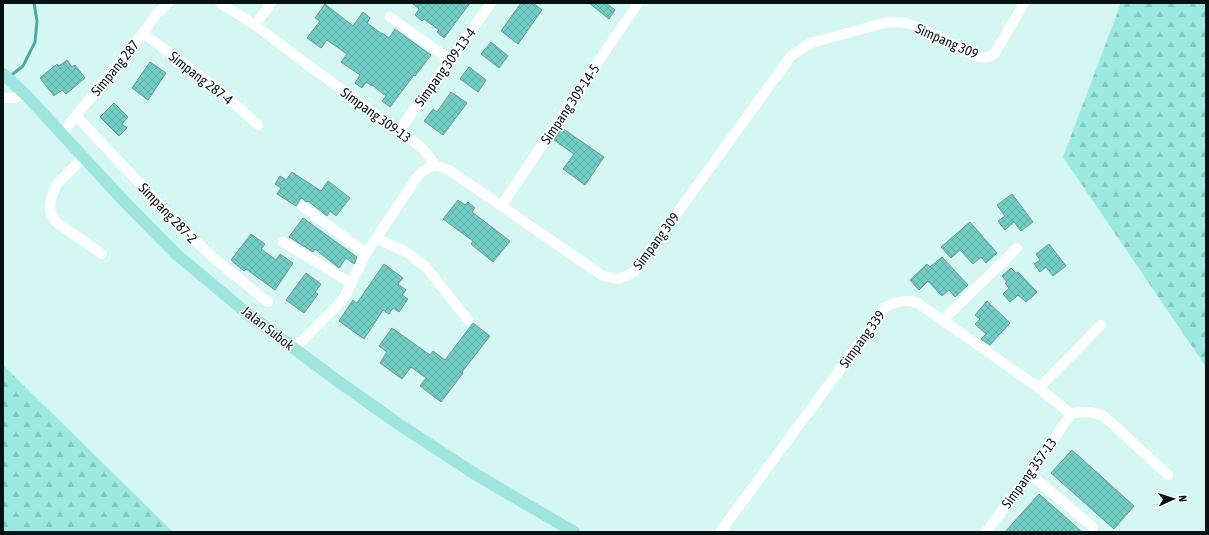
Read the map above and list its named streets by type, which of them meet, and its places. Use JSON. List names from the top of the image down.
{
  "streets": {
    "main road": ["Jalan Subok"],
    "street": [
      "Simpang 309",
      "Simpang 309-13-4",
      "Simpang 287",
      "Simpang 287-4",
      "Simpang 309-14-5",
      "Simpang 309-13",
      "Simpang 287-2",
      "Simpang 339",
      "Simpang 357-13"
    ]
  },
  "crossings": [
    ["Simpang 309", "Simpang 309-14-5"],
    ["Simpang 309", "Simpang 309-13"],
    ["Simpang 309-13-4", "Simpang 309-13"],
    ["Simpang 287", "Simpang 287-4"],
    ["Simpang 287", "Simpang 287-2"],
    ["Simpang 287", "Jalan Subok"],
    ["Simpang 339", "Simpang 357-13"]
  ],
  "north": "right"
}
